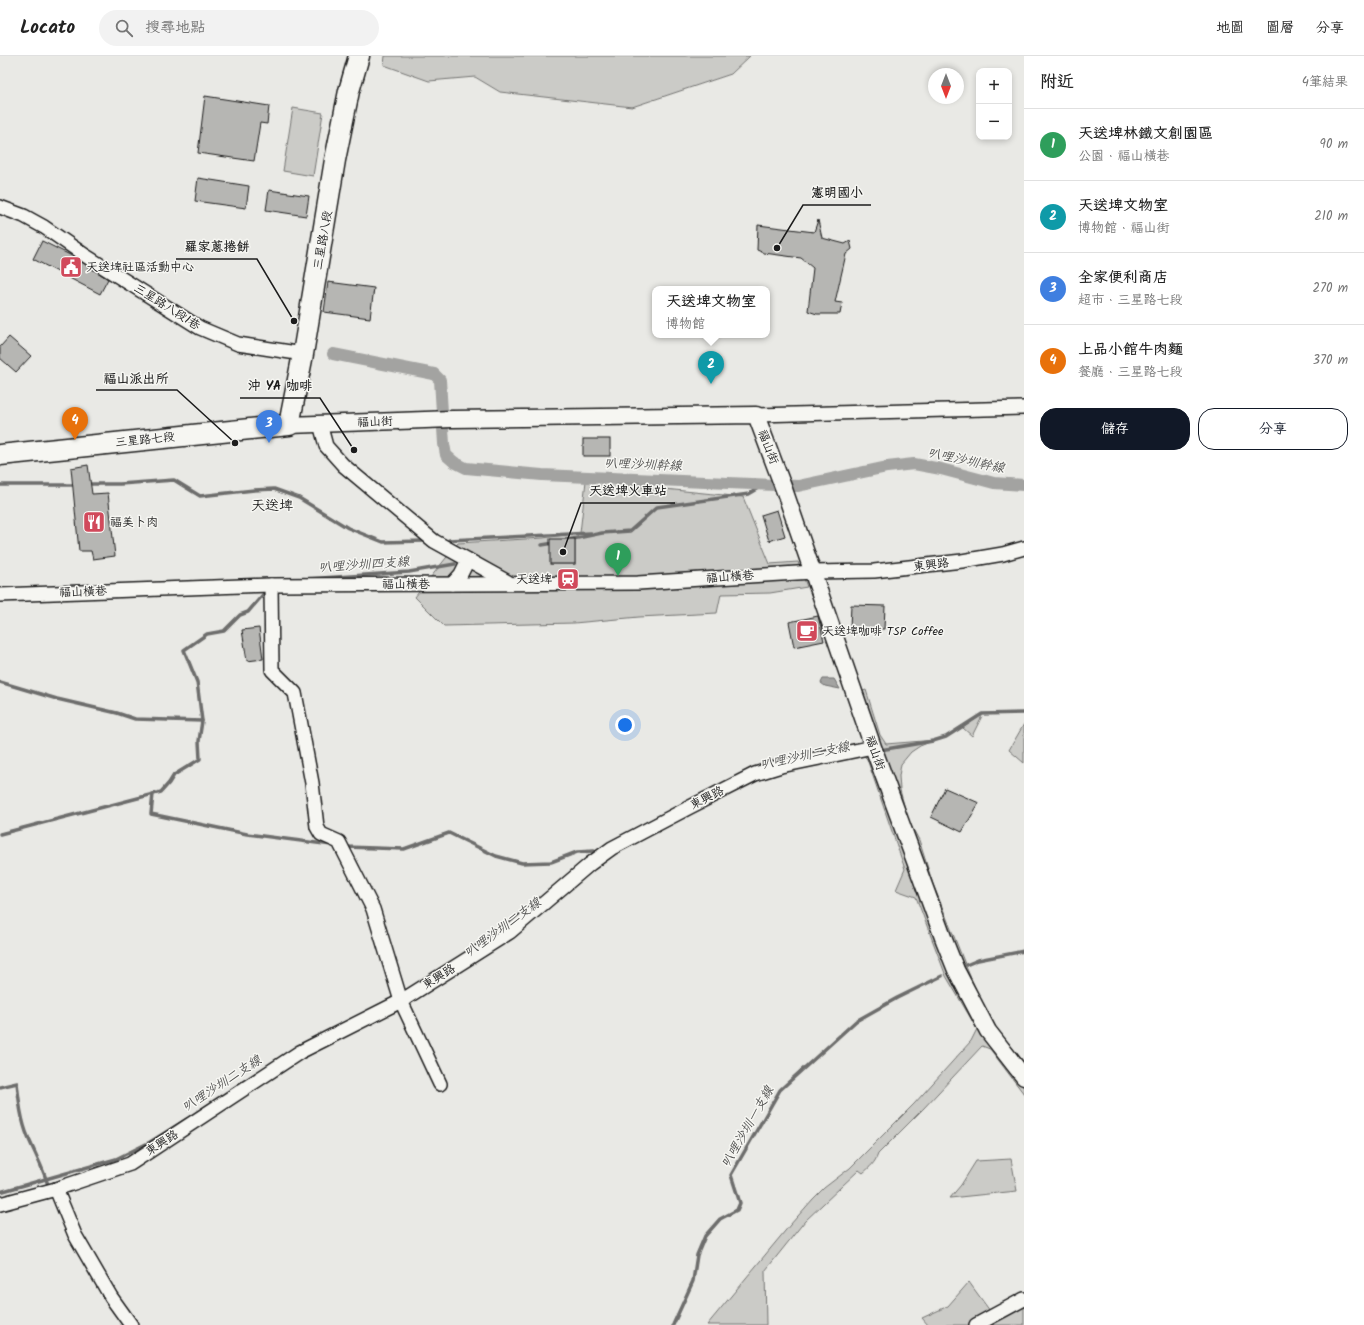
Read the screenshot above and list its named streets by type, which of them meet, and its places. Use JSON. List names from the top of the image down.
{
  "streets": {
    "main road": ["三星路八段", "三星路七段"],
    "street": [
      "三星路八段1巷",
      "福山街",
      "東興路",
      "福山橫巷"
    ]
  },
  "crossings": [
    ["三星路八段", "三星路八段1巷"],
    ["三星路八段", "福山街"],
    ["三星路八段", "三星路七段"],
    ["福山街", "三星路七段"],
    ["福山街", "東興路"],
    ["福山街", "福山橫巷"],
    ["東興路", "福山橫巷"]
  ],
  "districts": ["天送埤"],
  "water": [
    "叭哩沙圳幹線",
    "叭哩沙圳四支線",
    "叭哩沙圳二支線",
    "叭哩沙圳一支線"
  ],
  "places": {
    "other": [
      "憲明國小",
      "羅家蔥捲餅",
      "福山派出所",
      "沖 YA 咖啡",
      "天送埤火車站"
    ],
    "public building": ["天送埤社區活動中心"],
    "restaurant": ["福美卜肉"],
    "station": ["天送埤"],
    "cafe": ["天送埤咖啡 TSP Coffee"]
  },
  "north": "bottom",
  "page": {
    "header": "Locato",
    "search": "搜尋地點",
    "nav": ["地圖", "圖層", "分享"],
    "heading": ["附近", "4筆結果"],
    "map_buttons": ["+", "−"],
    "list": [
      {
        "mark": "1",
        "name": "天送埤林鐵文創園區",
        "note": "公園 · 福山橫巷",
        "value": "90 m"
      },
      {
        "mark": "2",
        "name": "天送埤文物室",
        "note": "博物館 · 福山街",
        "value": "210 m"
      },
      {
        "mark": "3",
        "name": "全家便利商店",
        "note": "超市 · 三星路七段",
        "value": "270 m"
      },
      {
        "mark": "4",
        "name": "上品小館牛肉麵",
        "note": "餐廳 · 三星路七段",
        "value": "370 m"
      }
    ],
    "popup": ["天送埤文物室", "博物館"],
    "pins": [
      "2",
      "4",
      "3",
      "1"
    ],
    "buttons": ["儲存", "分享"]
  }
}
